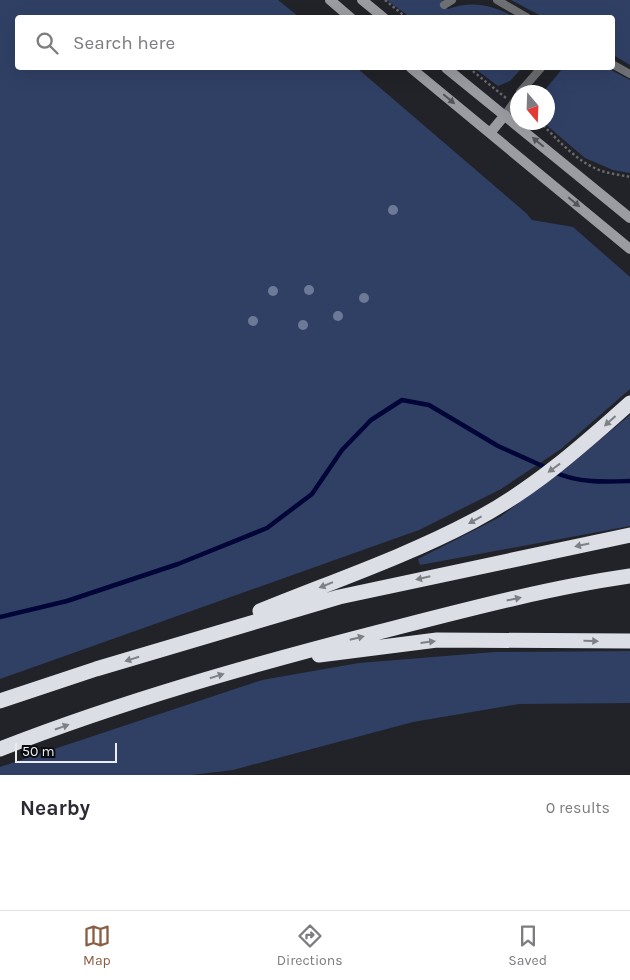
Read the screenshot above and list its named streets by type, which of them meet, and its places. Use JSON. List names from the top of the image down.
{
  "scale_bar": "50 m",
  "north": "bottom",
  "page": {
    "search": "Search here",
    "scale": "50 m",
    "heading": ["Nearby", "0 results"],
    "nav": ["Map", "Directions", "Saved"]
  }
}
